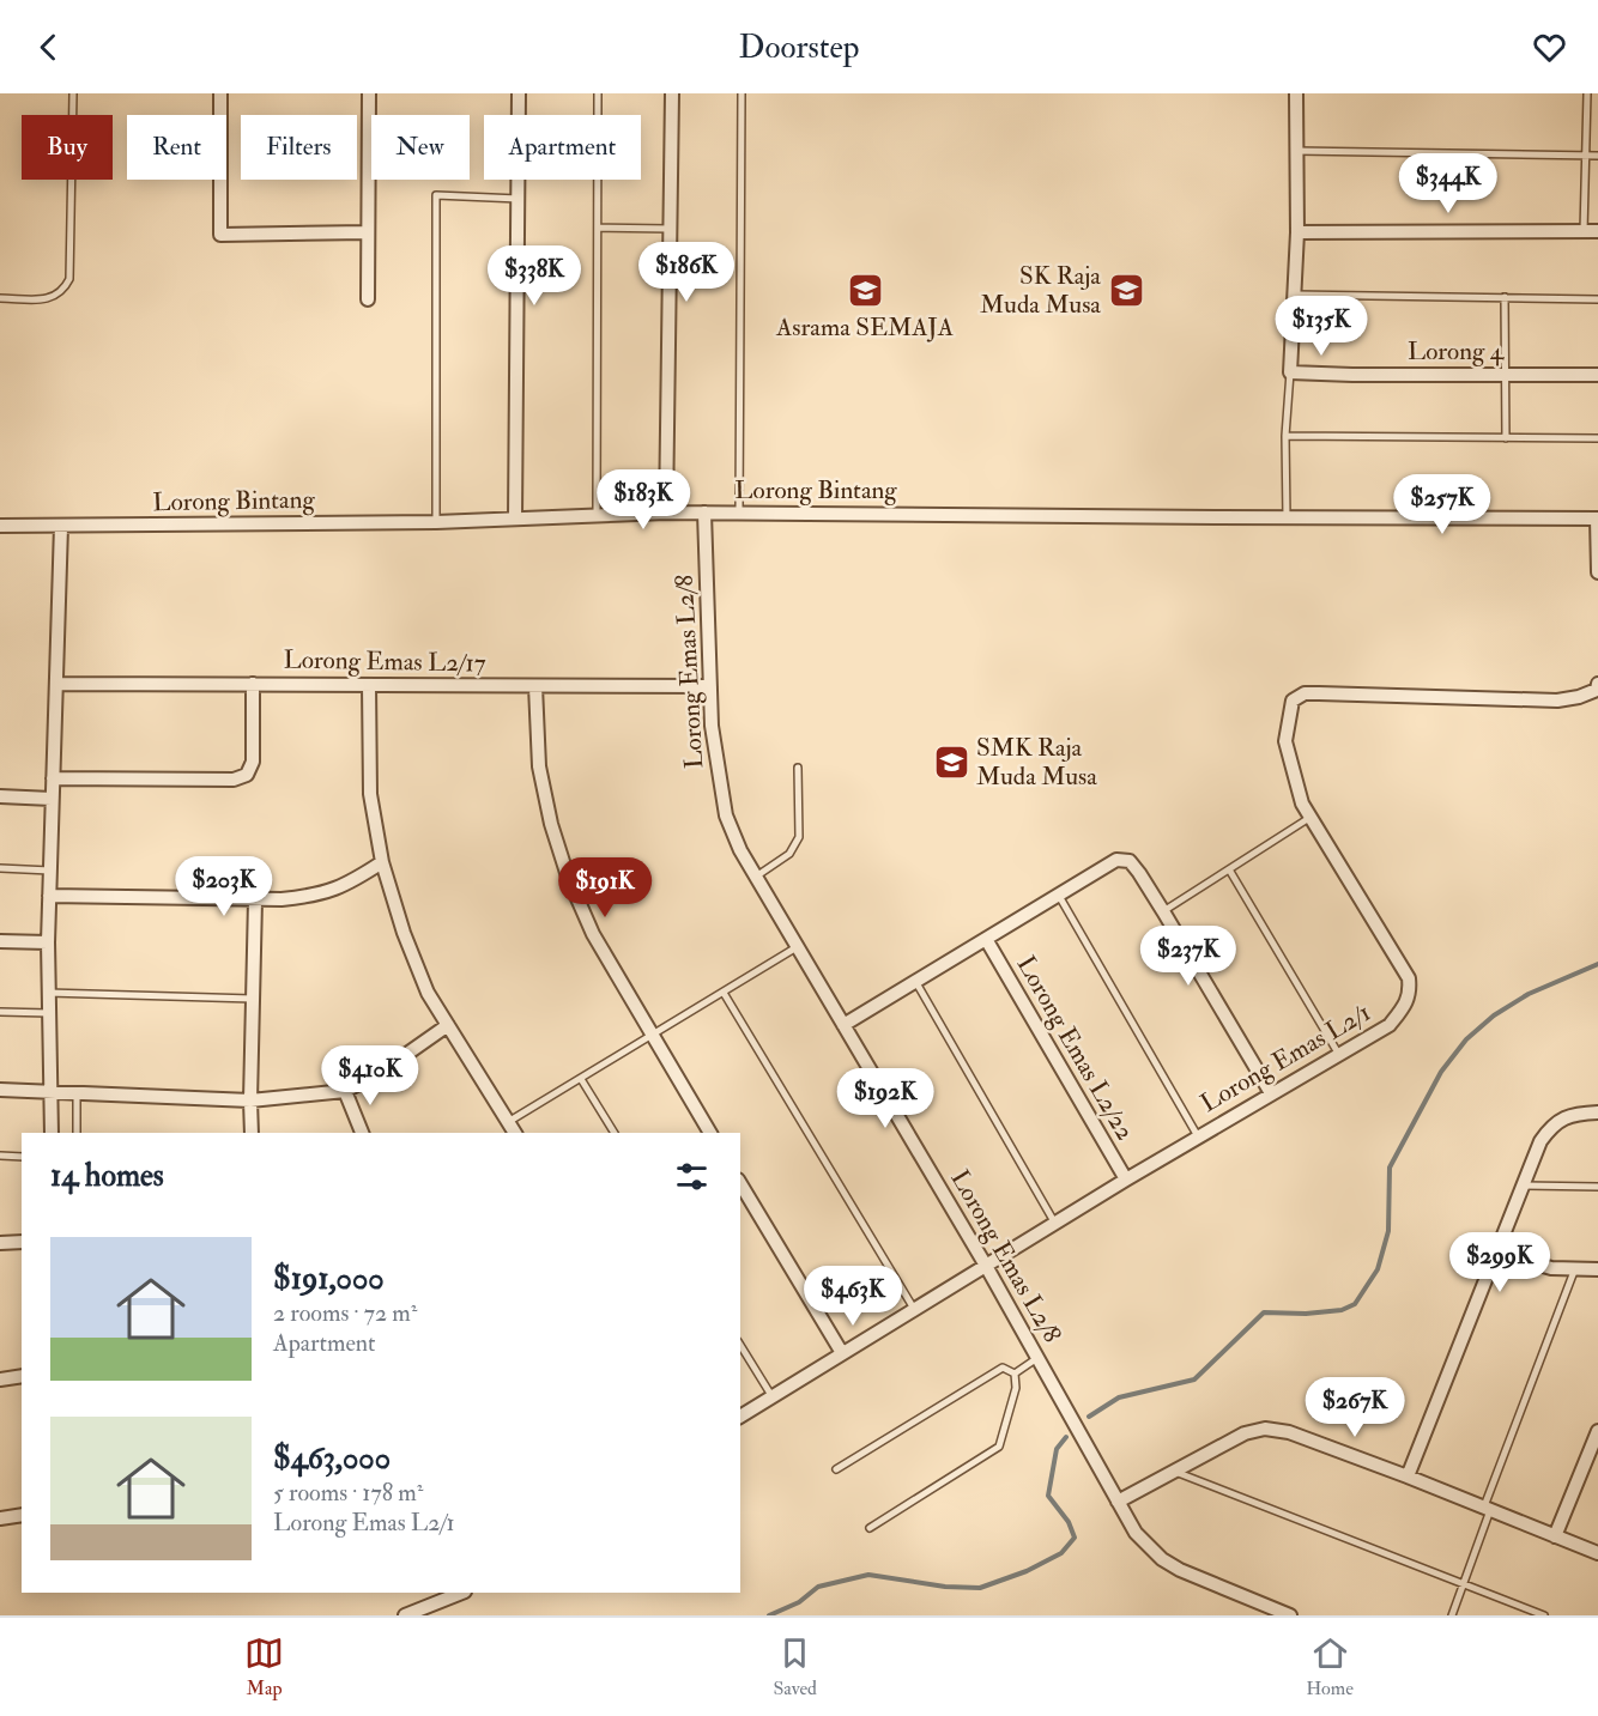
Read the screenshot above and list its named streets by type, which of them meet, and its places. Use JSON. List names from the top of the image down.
{
  "streets": {
    "street": [
      "Lorong 4",
      "Lorong Bintang",
      "Lorong Emas L2/17",
      "Lorong Emas L2/8",
      "Lorong Emas L2/22",
      "Lorong Emas L2/1"
    ]
  },
  "crossings": [
    ["Lorong Bintang", "Lorong Emas L2/8"],
    ["Lorong Emas L2/17", "Lorong Emas L2/8"],
    ["Lorong Emas L2/8", "Lorong Emas L2/1"],
    ["Lorong Emas L2/22", "Lorong Emas L2/1"]
  ],
  "places": {
    "school or university": ["Asrama SEMAJA", "SK Raja Muda Musa", "SMK Raja Muda Musa"]
  },
  "page": {
    "header": "Doorstep",
    "chip": [
      "Buy",
      "Rent",
      "Filters",
      "New",
      "Apartment"
    ],
    "price": [
      "$344K",
      "$186K",
      "$338K",
      "$135K",
      "$183K",
      "$257K",
      "$203K",
      "$191K",
      "$237K",
      "$410K",
      "$192K",
      "$299K",
      "$463K",
      "$267K"
    ],
    "heading": "14 homes",
    "list": [
      {
        "name": "$191,000",
        "note": "2 rooms · 72 m² · Apartment"
      },
      {
        "name": "$463,000",
        "note": "5 rooms · 178 m² · Lorong Emas L2/1"
      }
    ],
    "tabs": ["Map", "Saved", "Home"]
  }
}
